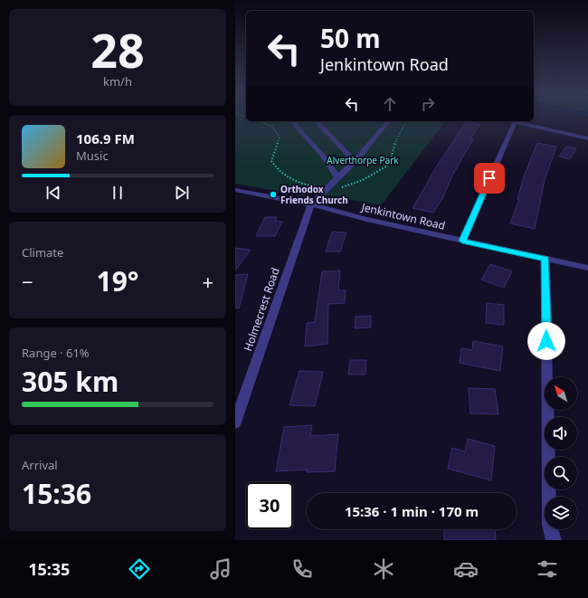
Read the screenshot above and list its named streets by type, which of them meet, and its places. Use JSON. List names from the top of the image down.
{
  "streets": {
    "street": ["Jenkintown Road", "Holmecrest Road"]
  },
  "crossings": [
    ["Jenkintown Road", "Holmecrest Road"]
  ],
  "parks": ["Alverthorpe Park"],
  "places": ["Orthodox Friends Church"],
  "north": "top left",
  "page": {
    "tile": [
      ["28", "km/h"],
      "Climate",
      ["Range · 61%", "305 km"],
      ["Arrival", "15:36"]
    ],
    "turn": ["50 m", "Jenkintown Road"],
    "song": ["106.9 FM", "Music"],
    "heat": ["−", "19°", "+"],
    "limit": "30",
    "trip": "15:36 · 1 min · 170 m",
    "tabs": "15:35"
  }
}
